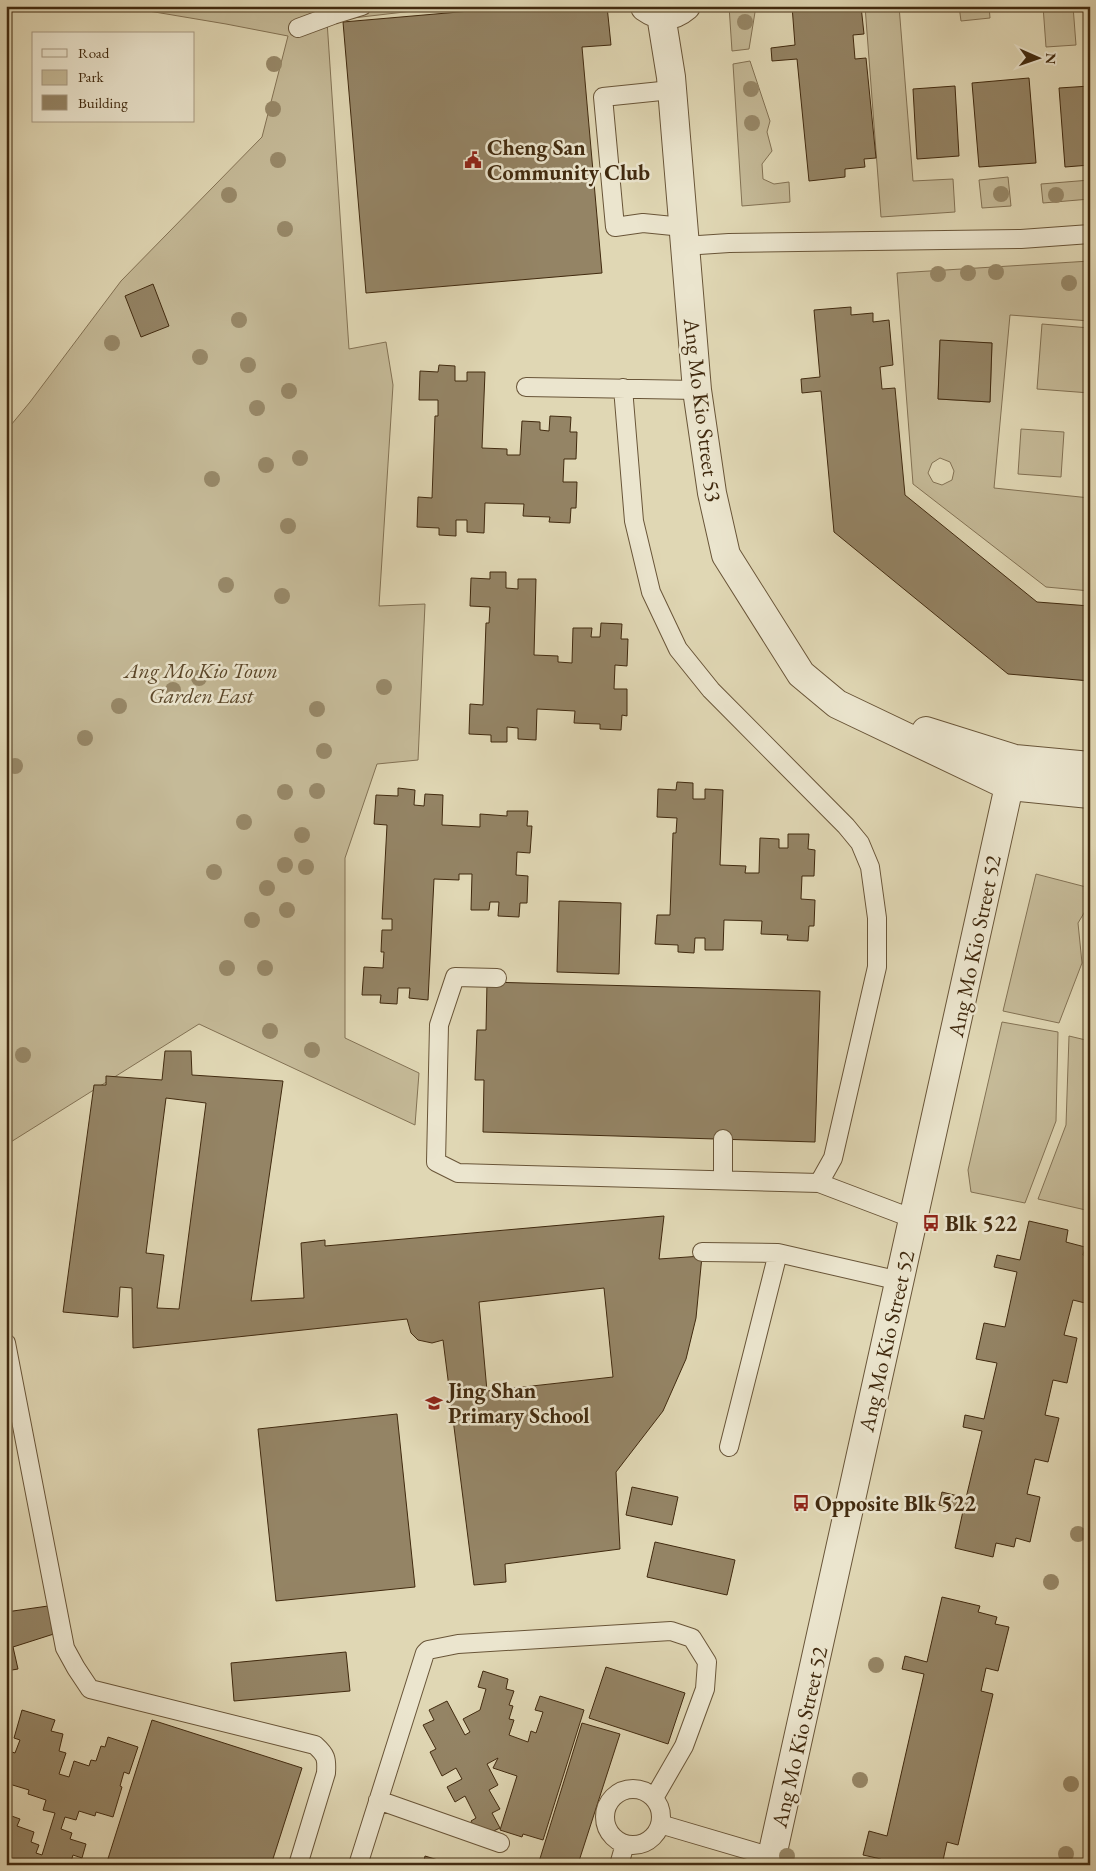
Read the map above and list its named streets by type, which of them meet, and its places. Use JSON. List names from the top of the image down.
{
  "streets": {
    "street": ["Ang Mo Kio Street 53", "Ang Mo Kio Street 52"]
  },
  "crossings": [
    ["Ang Mo Kio Street 53", "Ang Mo Kio Street 52"]
  ],
  "parks": ["Ang Mo Kio Town Garden East"],
  "places": {
    "public building": ["Cheng San Community Club"],
    "bus stop": ["Blk 522", "Opposite Blk 522"],
    "school or university": ["Jing Shan Primary School"]
  },
  "legend": ["Road", "Park", "Building"],
  "north": "right"
}
